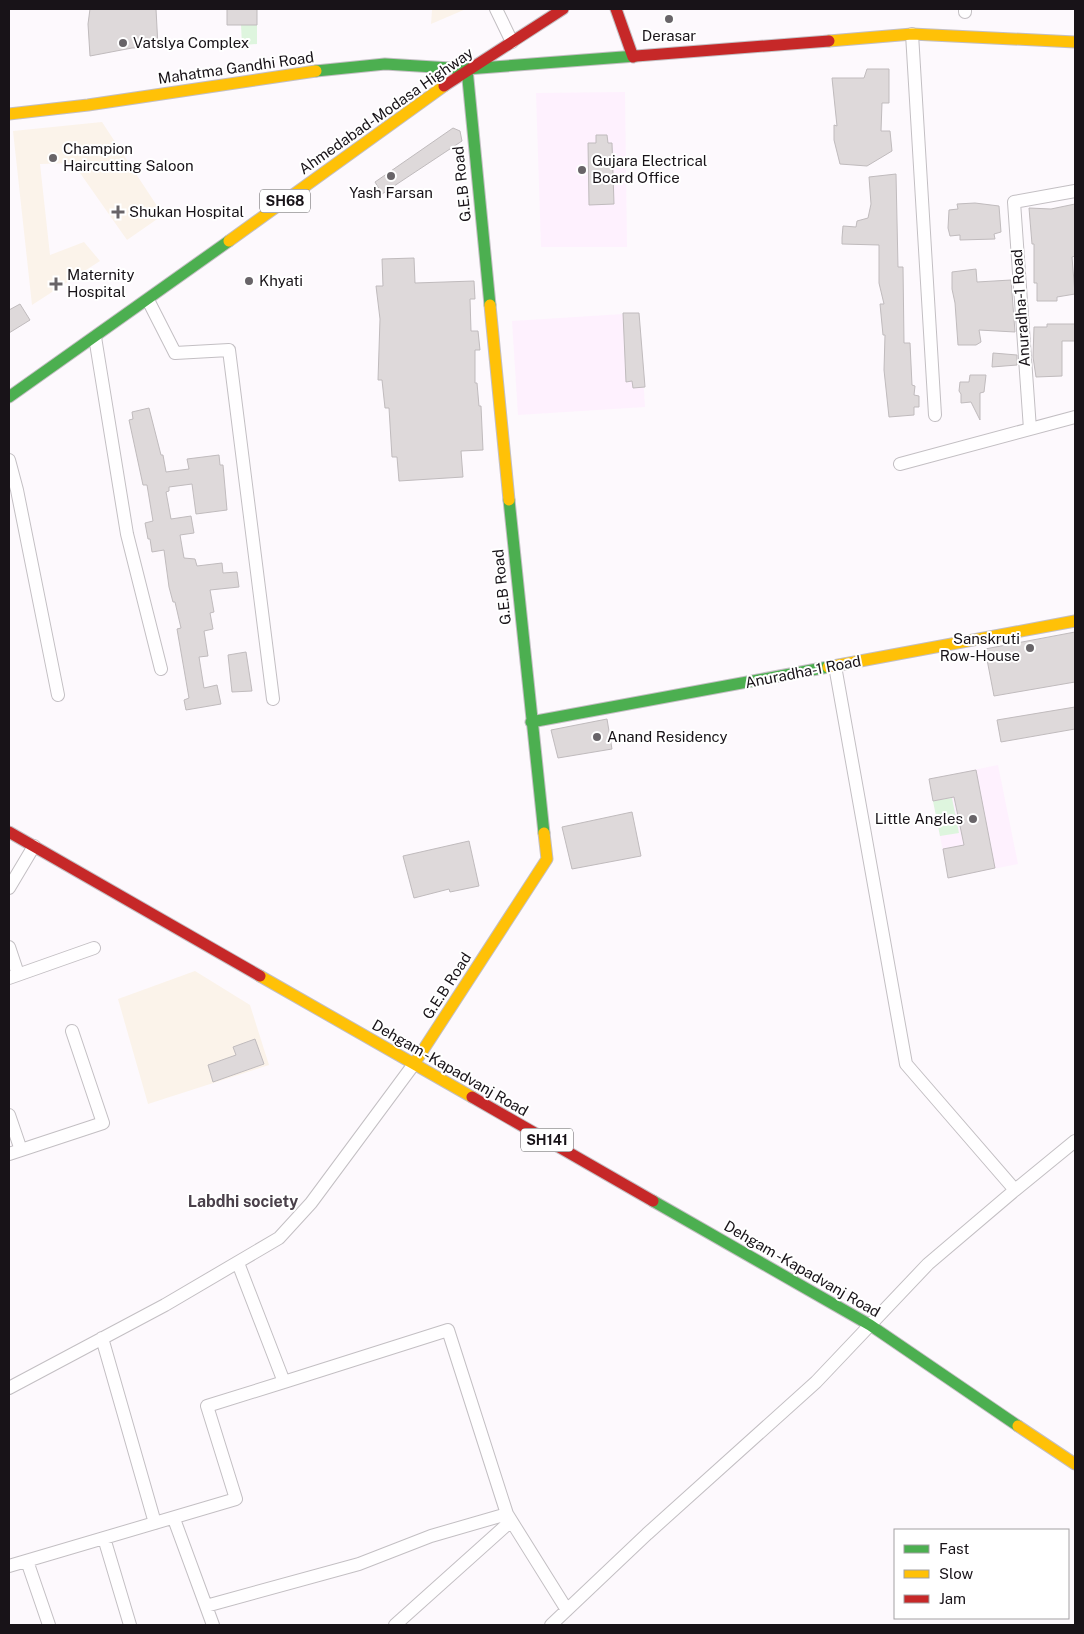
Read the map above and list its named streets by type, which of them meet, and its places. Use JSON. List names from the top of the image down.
{
  "streets": {
    "street": [
      "Mahatma Gandhi Road",
      "Ahmedabad-Modasa Highway",
      "G.E.B Road",
      "SH68",
      "Anuradha-1 Road",
      "Dehgam -Kapadvanj Road",
      "SH141"
    ]
  },
  "crossings": [
    ["Mahatma Gandhi Road", "Ahmedabad-Modasa Highway"],
    ["Mahatma Gandhi Road", "G.E.B Road"],
    ["Ahmedabad-Modasa Highway", "G.E.B Road"],
    ["G.E.B Road", "Anuradha-1 Road"],
    ["G.E.B Road", "Dehgam -Kapadvanj Road"]
  ],
  "districts": ["Labdhi society"],
  "places": {
    "other": [
      "Derasar",
      "Vatslya Complex",
      "Champion Haircutting Saloon",
      "Gujara Electrical Board Office",
      "Yash Farsan",
      "Khyati",
      "Sanskruti Row-House",
      "Anand Residency",
      "Little Angles"
    ],
    "health": ["Shukan Hospital", "Maternity Hospital"]
  },
  "legend": ["Fast", "Slow", "Jam"]
}
